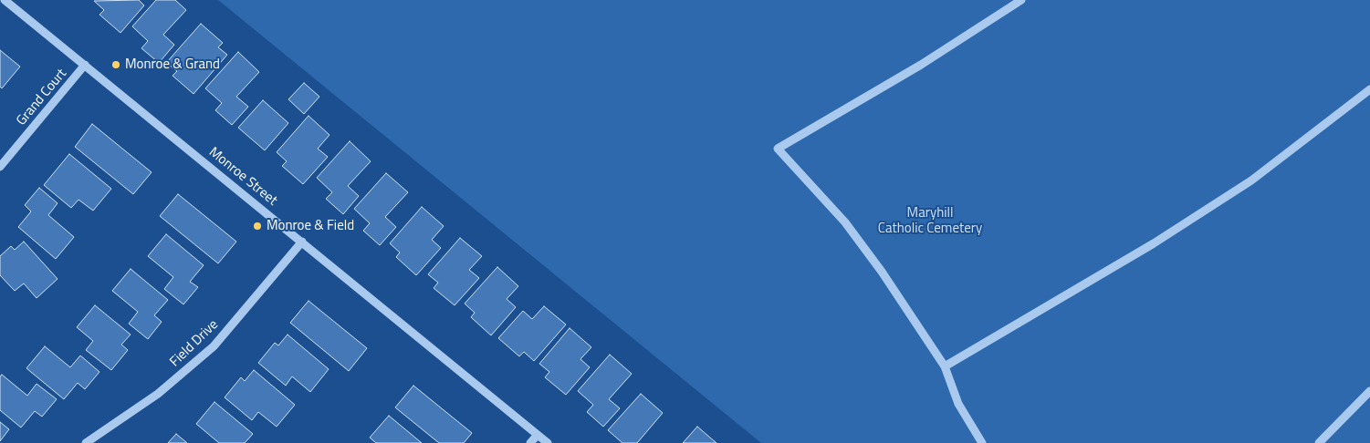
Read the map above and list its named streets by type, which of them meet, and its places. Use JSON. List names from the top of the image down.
{
  "streets": {
    "street": ["Grand Court", "Monroe Street", "Field Drive"]
  },
  "crossings": [
    ["Grand Court", "Monroe Street"],
    ["Monroe Street", "Field Drive"]
  ],
  "parks": ["Maryhill Catholic Cemetery"],
  "places": ["Monroe & Grand", "Monroe & Field"]
}
